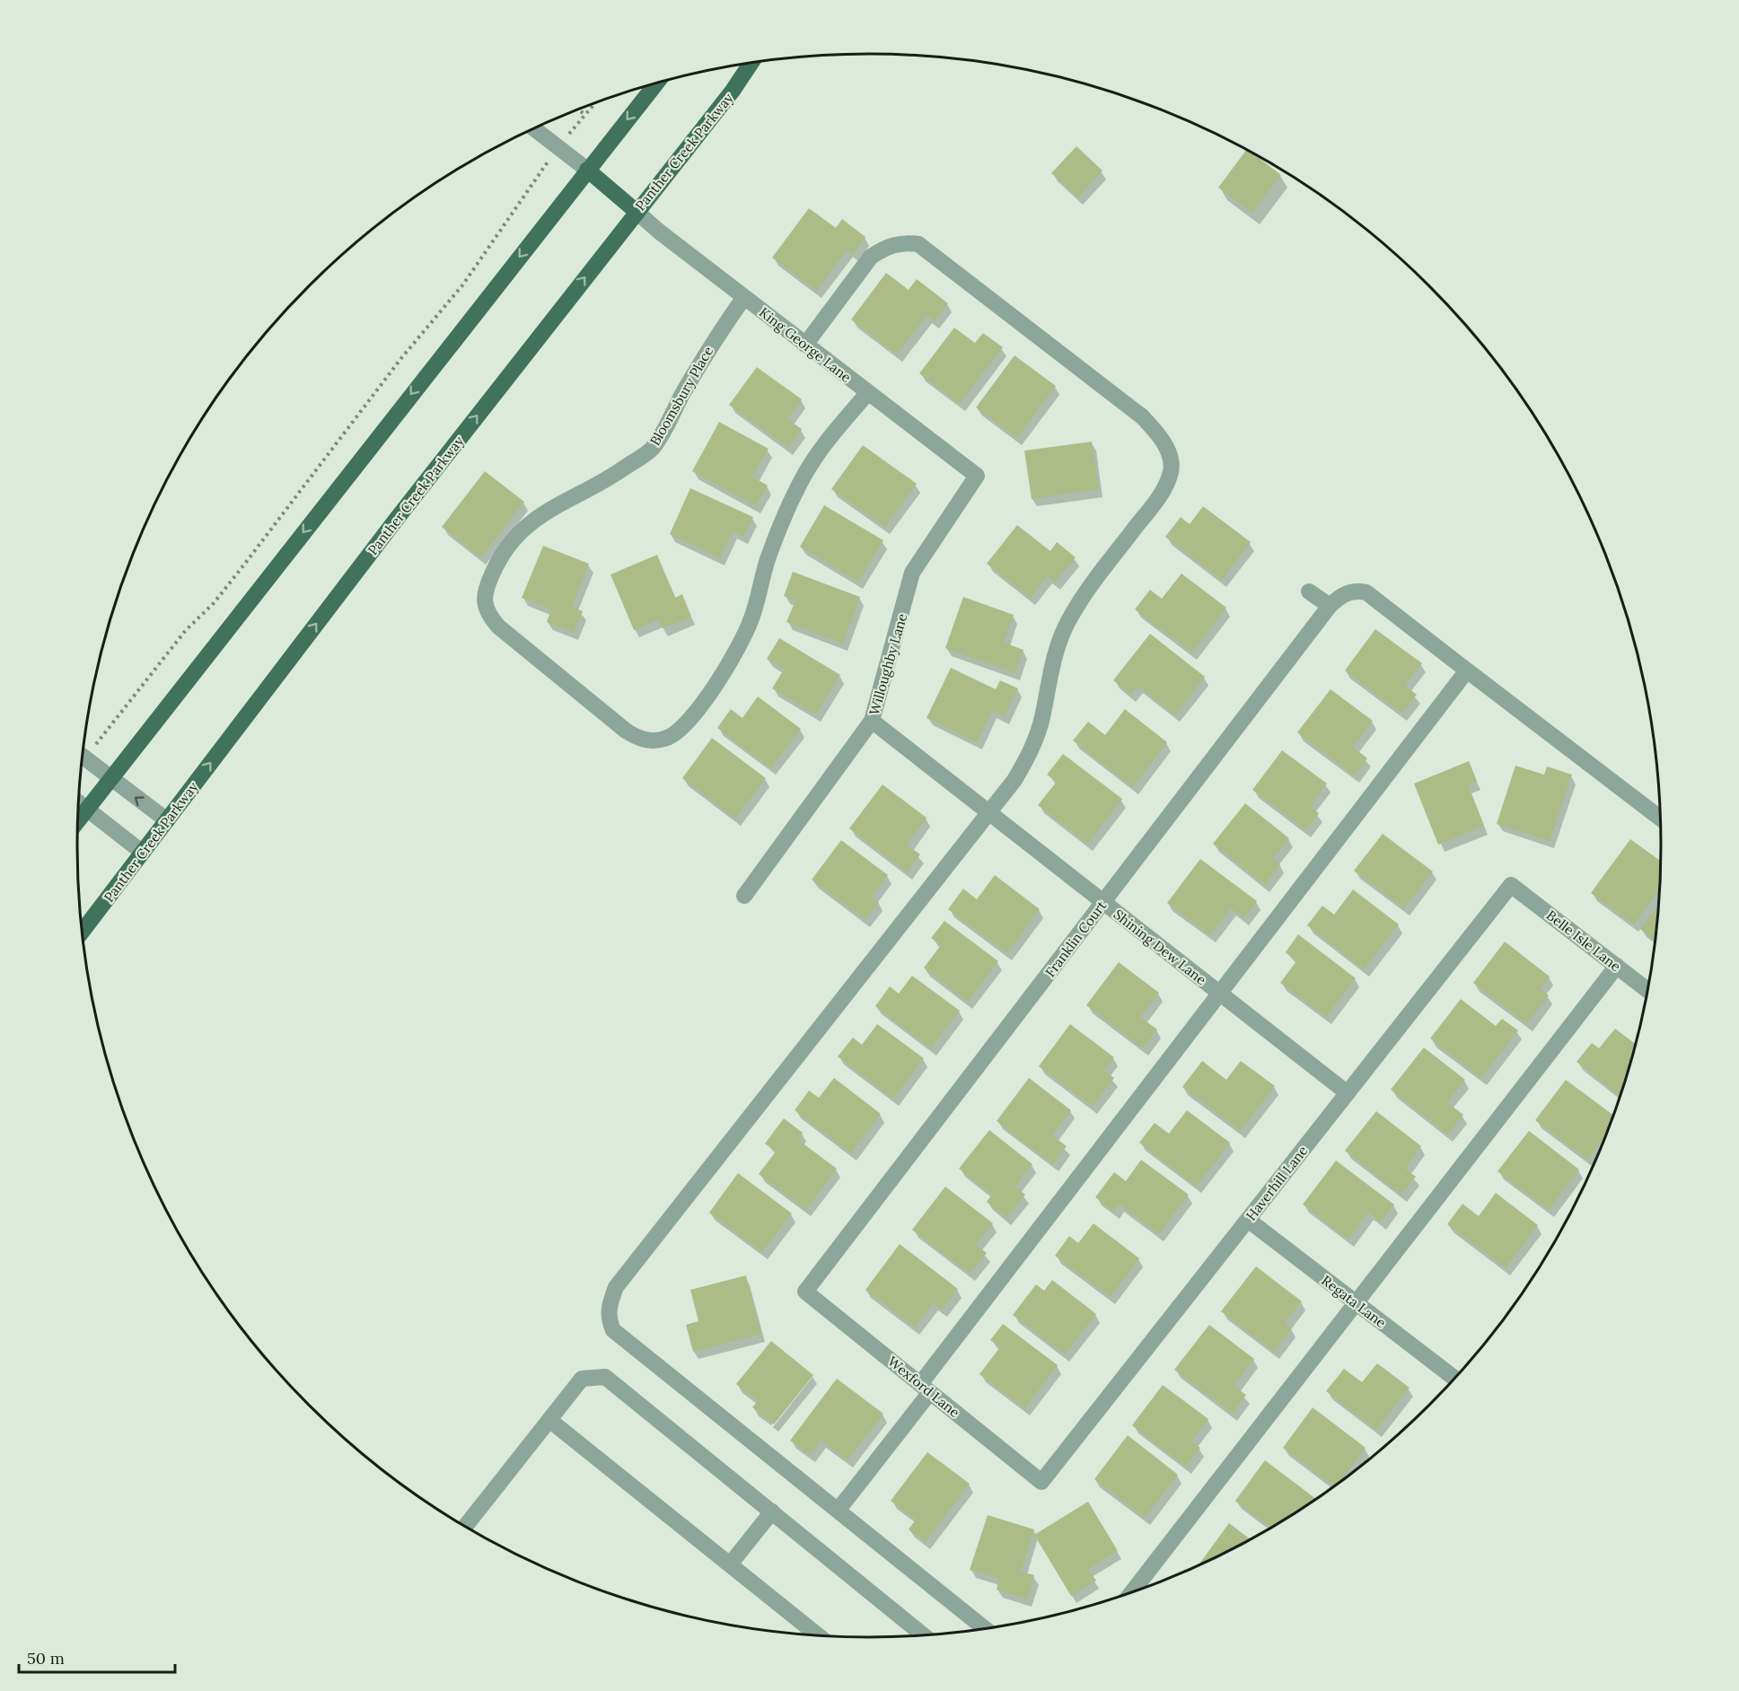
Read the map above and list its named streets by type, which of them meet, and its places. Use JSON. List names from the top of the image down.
{
  "streets": {
    "main road": ["Panther Creek Parkway"],
    "street": [
      "King George Lane",
      "Bloomsbury Place",
      "Willoughby Lane",
      "Franklin Court",
      "Belle Isle Lane",
      "Shining Dew Lane",
      "Haverhill Lane",
      "Regata Lane",
      "Wexford Lane"
    ]
  },
  "crossings": [
    ["Panther Creek Parkway", "King George Lane"],
    ["King George Lane", "Bloomsbury Place"],
    ["King George Lane", "Willoughby Lane"],
    ["Willoughby Lane", "Shining Dew Lane"],
    ["Franklin Court", "Shining Dew Lane"],
    ["Franklin Court", "Wexford Lane"],
    ["Belle Isle Lane", "Haverhill Lane"],
    ["Shining Dew Lane", "Haverhill Lane"],
    ["Haverhill Lane", "Regata Lane"],
    ["Haverhill Lane", "Wexford Lane"]
  ],
  "scale_bar": "50 m"
}
